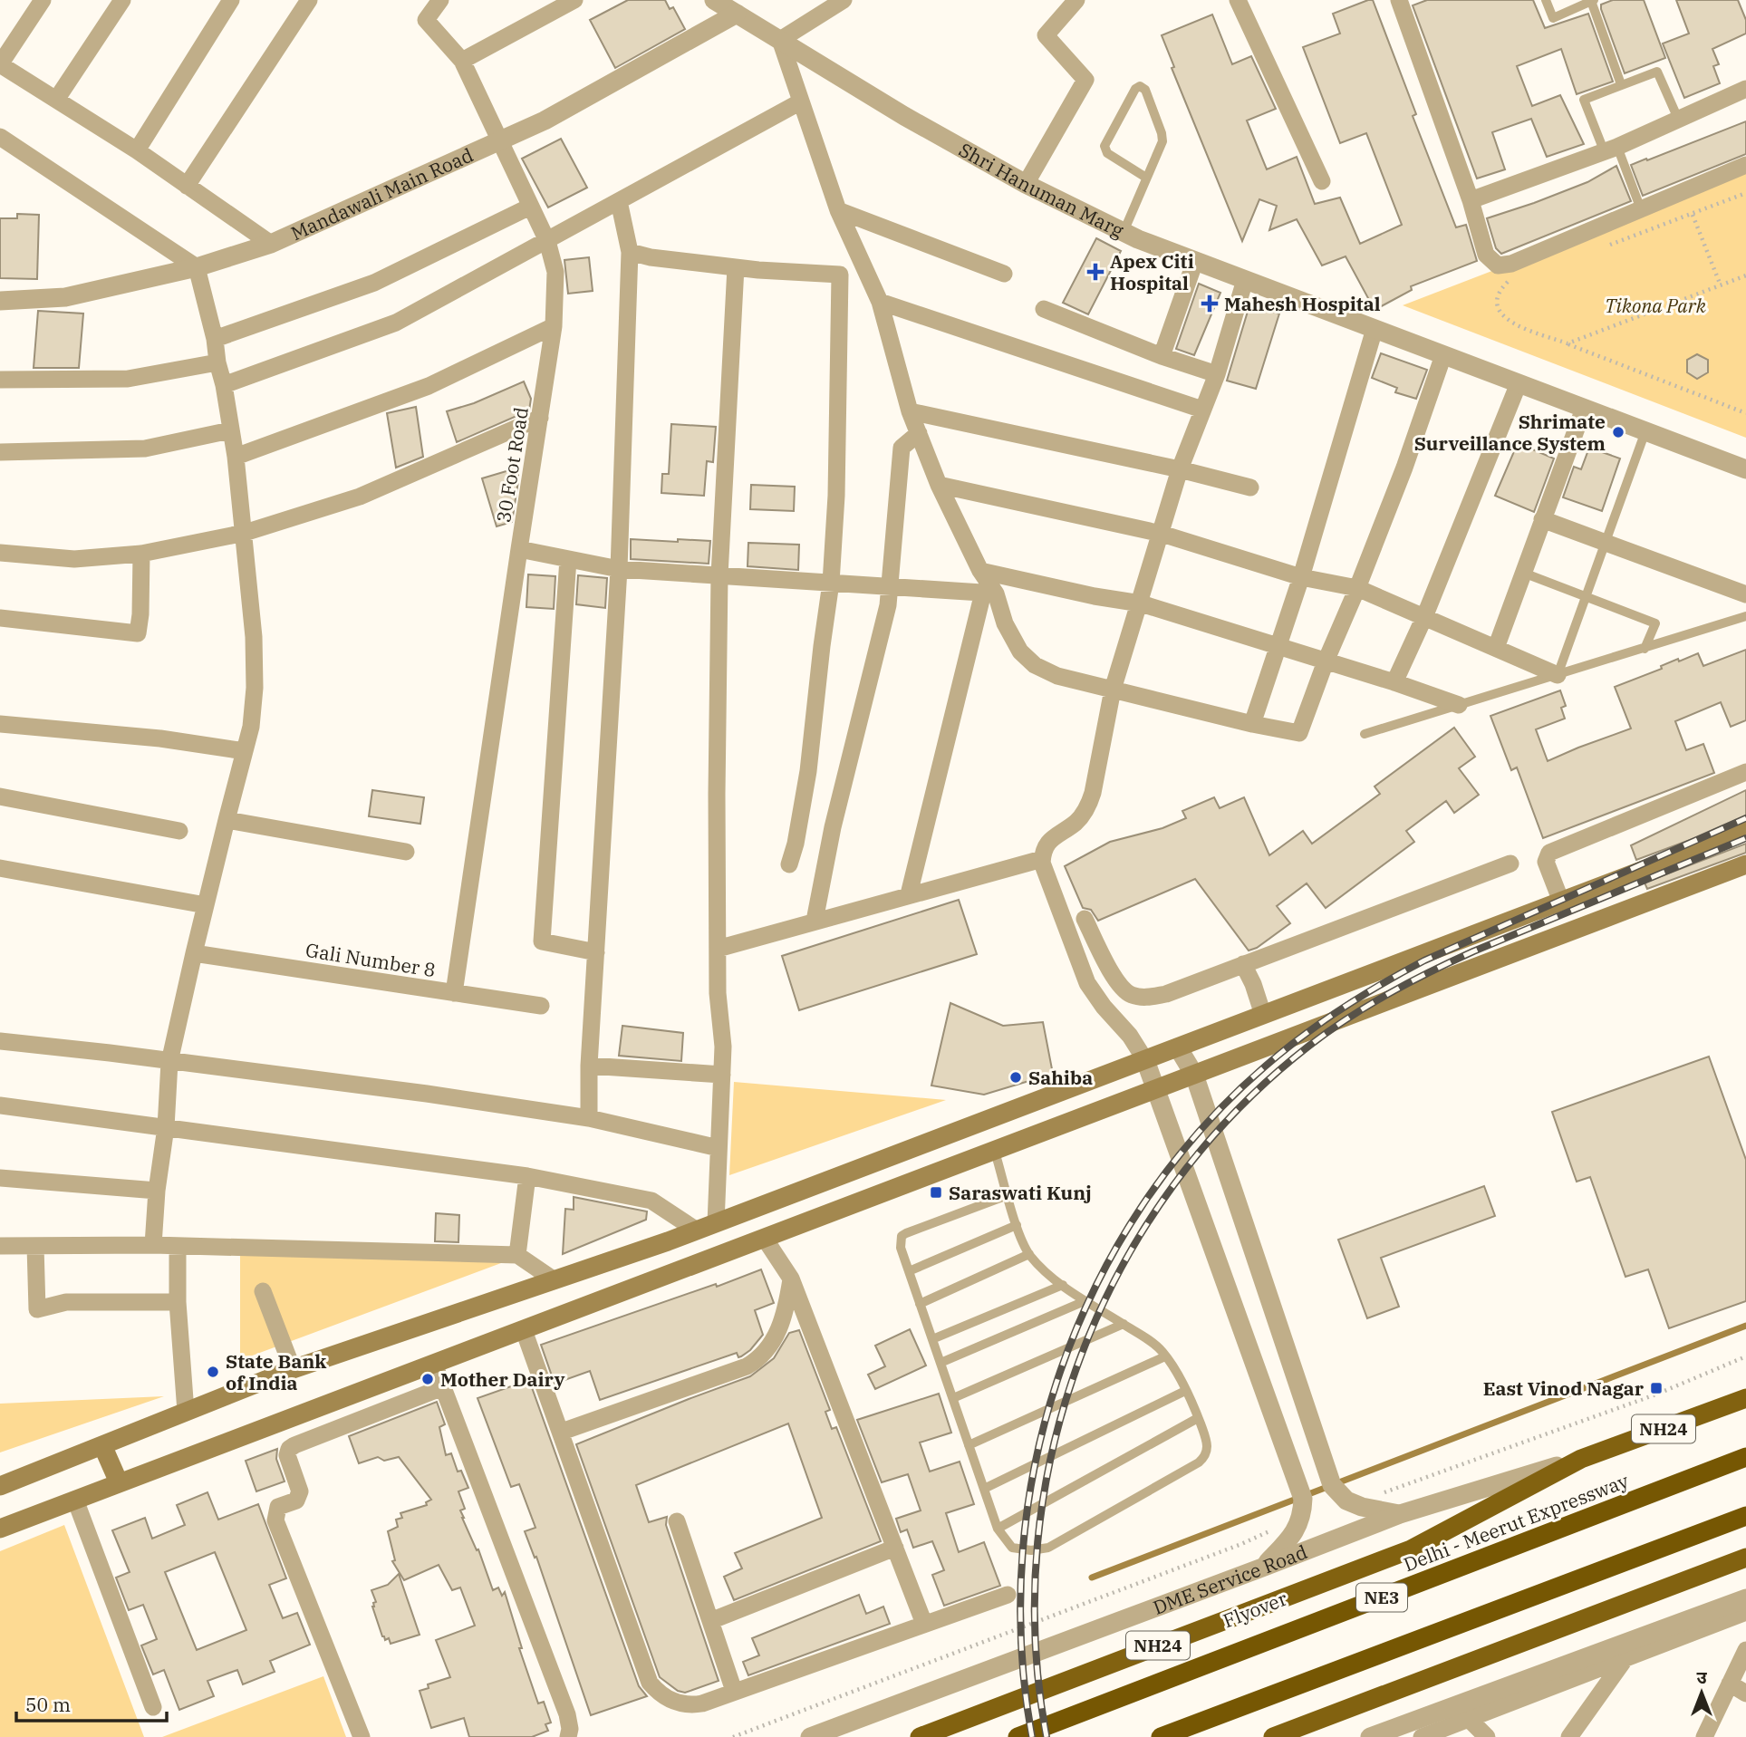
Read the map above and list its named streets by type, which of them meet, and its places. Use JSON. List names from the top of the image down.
{
  "streets": {
    "highway": [
      "NH24",
      "Delhi - Meerut Expressway",
      "NE3",
      "Flyover"
    ],
    "street": [
      "Shri Hanuman Marg",
      "Mandawali Main Road",
      "30 Foot Road",
      "Gali Number 8",
      "DME Service Road"
    ]
  },
  "crossings": [
    ["Shri Hanuman Marg", "Mandawali Main Road"],
    ["Mandawali Main Road", "30 Foot Road"],
    ["NH24", "DME Service Road"],
    ["NH24", "Flyover"],
    ["DME Service Road", "Flyover"]
  ],
  "parks": ["Tikona Park"],
  "places": {
    "health": ["Apex Citi Hospital", "Mahesh Hospital"],
    "other": [
      "Shrimate Surveillance System",
      "Sahiba",
      "State Bank of India",
      "Mother Dairy"
    ],
    "transit": ["Saraswati Kunj", "East Vinod Nagar"]
  },
  "scale_bar": "50 m",
  "north": "top"
}
